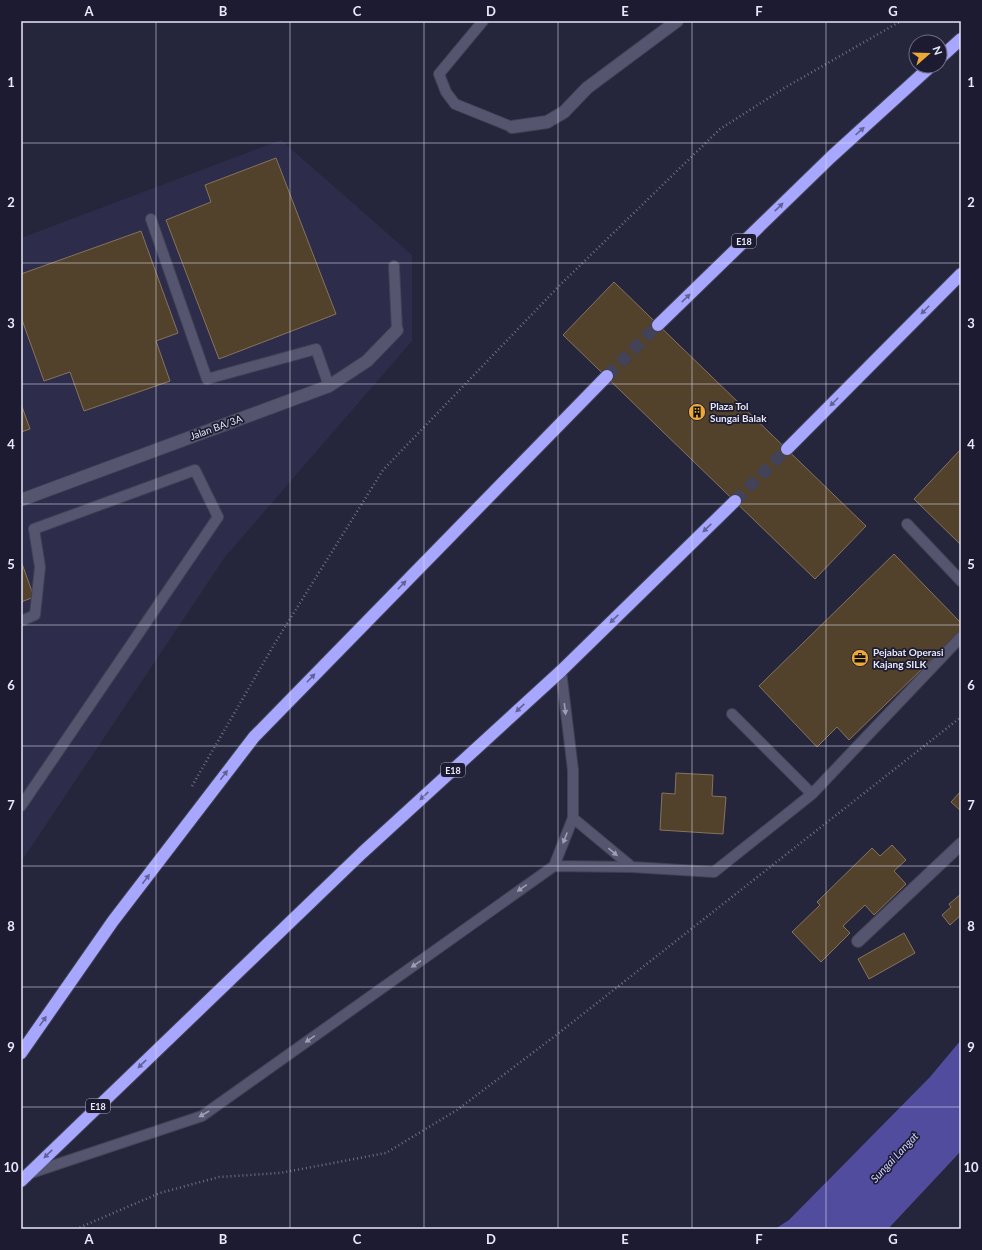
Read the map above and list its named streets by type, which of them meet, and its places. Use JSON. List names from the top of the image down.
{
  "streets": {
    "highway": ["E18"],
    "street": ["Jalan BA/3A"]
  },
  "water": ["Sungai Langat"],
  "places": {
    "building": ["Plaza Tol Sungai Balak"],
    "office": ["Pejabat Operasi Kajang SILK"]
  },
  "north": "right",
  "grid": {
    "columns": [
      "A",
      "B",
      "C",
      "D",
      "E",
      "F",
      "G"
    ],
    "rows": [
      "1",
      "2",
      "3",
      "4",
      "5",
      "6",
      "7",
      "8",
      "9",
      "10"
    ]
  }
}
